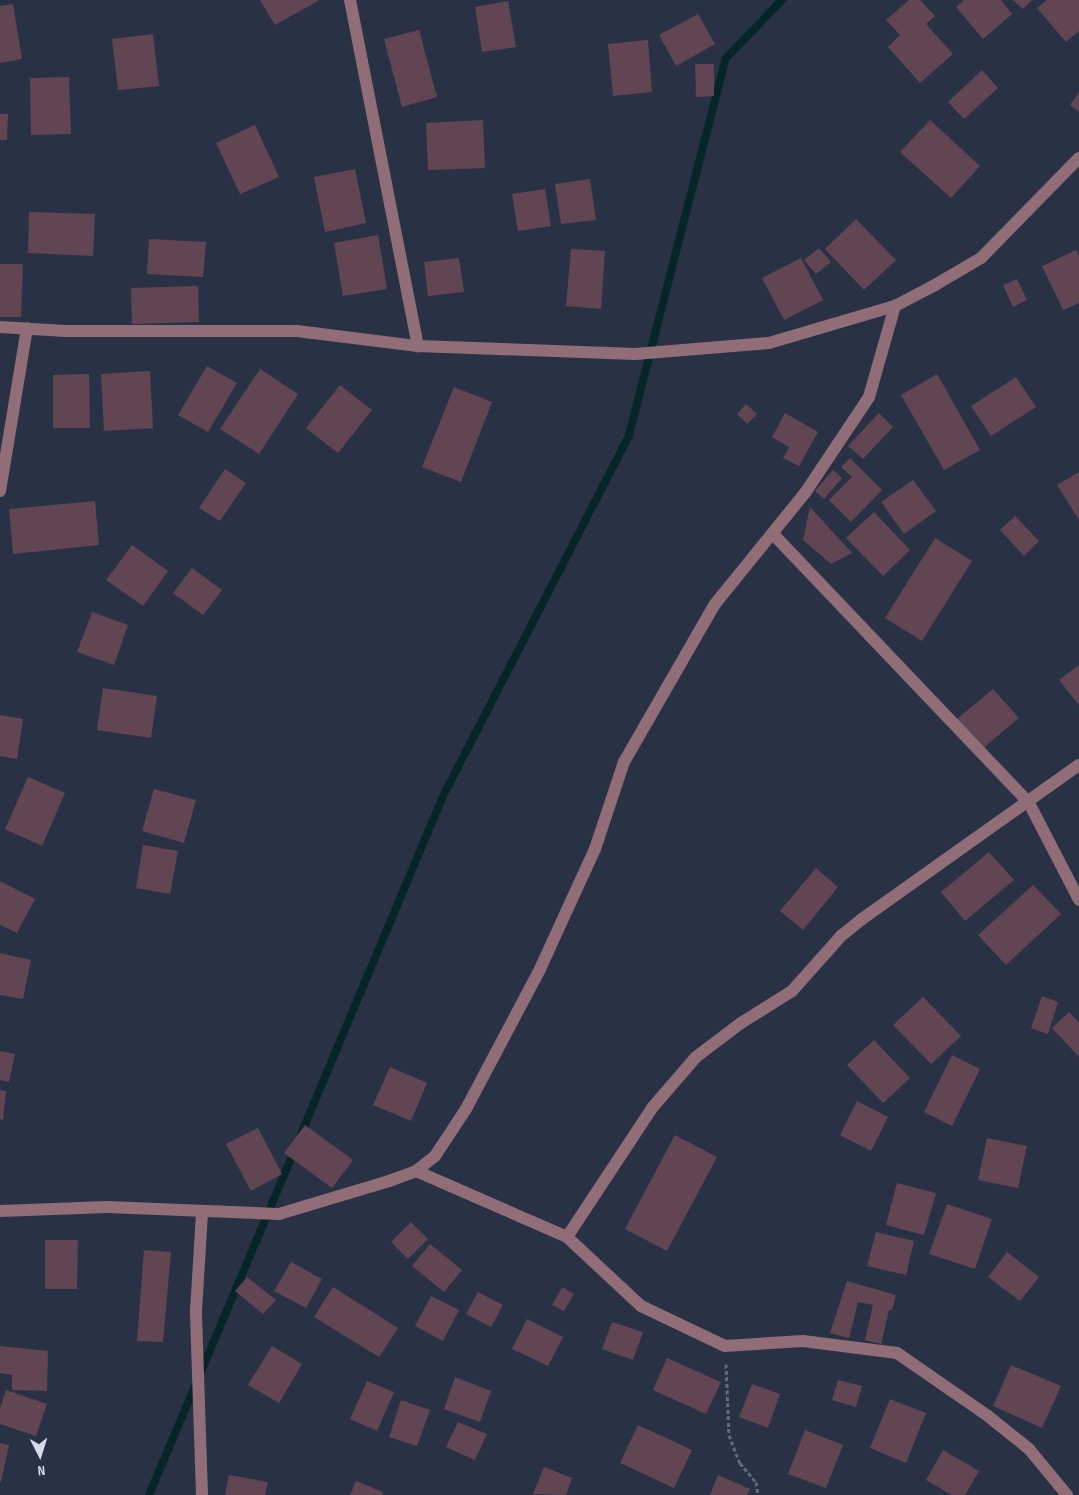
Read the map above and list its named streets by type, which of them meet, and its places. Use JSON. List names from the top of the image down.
{
  "north": "bottom"
}
